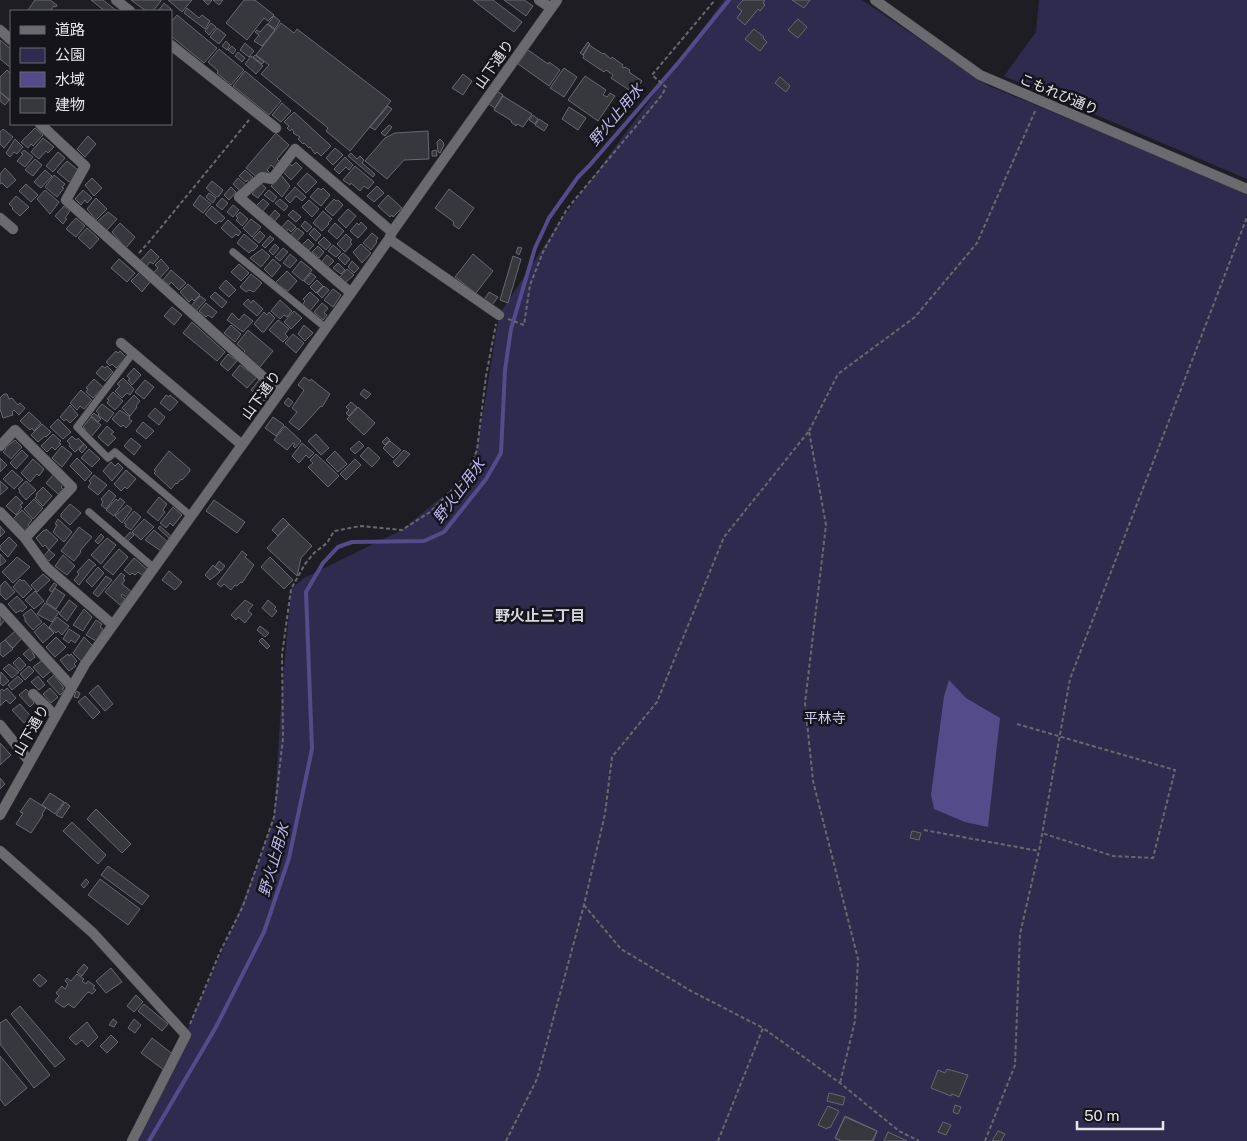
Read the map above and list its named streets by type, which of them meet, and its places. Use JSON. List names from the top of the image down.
{
  "streets": {
    "street": ["山下通り", "こもれび通り"]
  },
  "districts": ["野火止三丁目"],
  "water": ["野火止用水"],
  "parks": ["平林寺"],
  "legend": [
    "道路",
    "公園",
    "水域",
    "建物"
  ],
  "scale_bar": "50 m"
}
